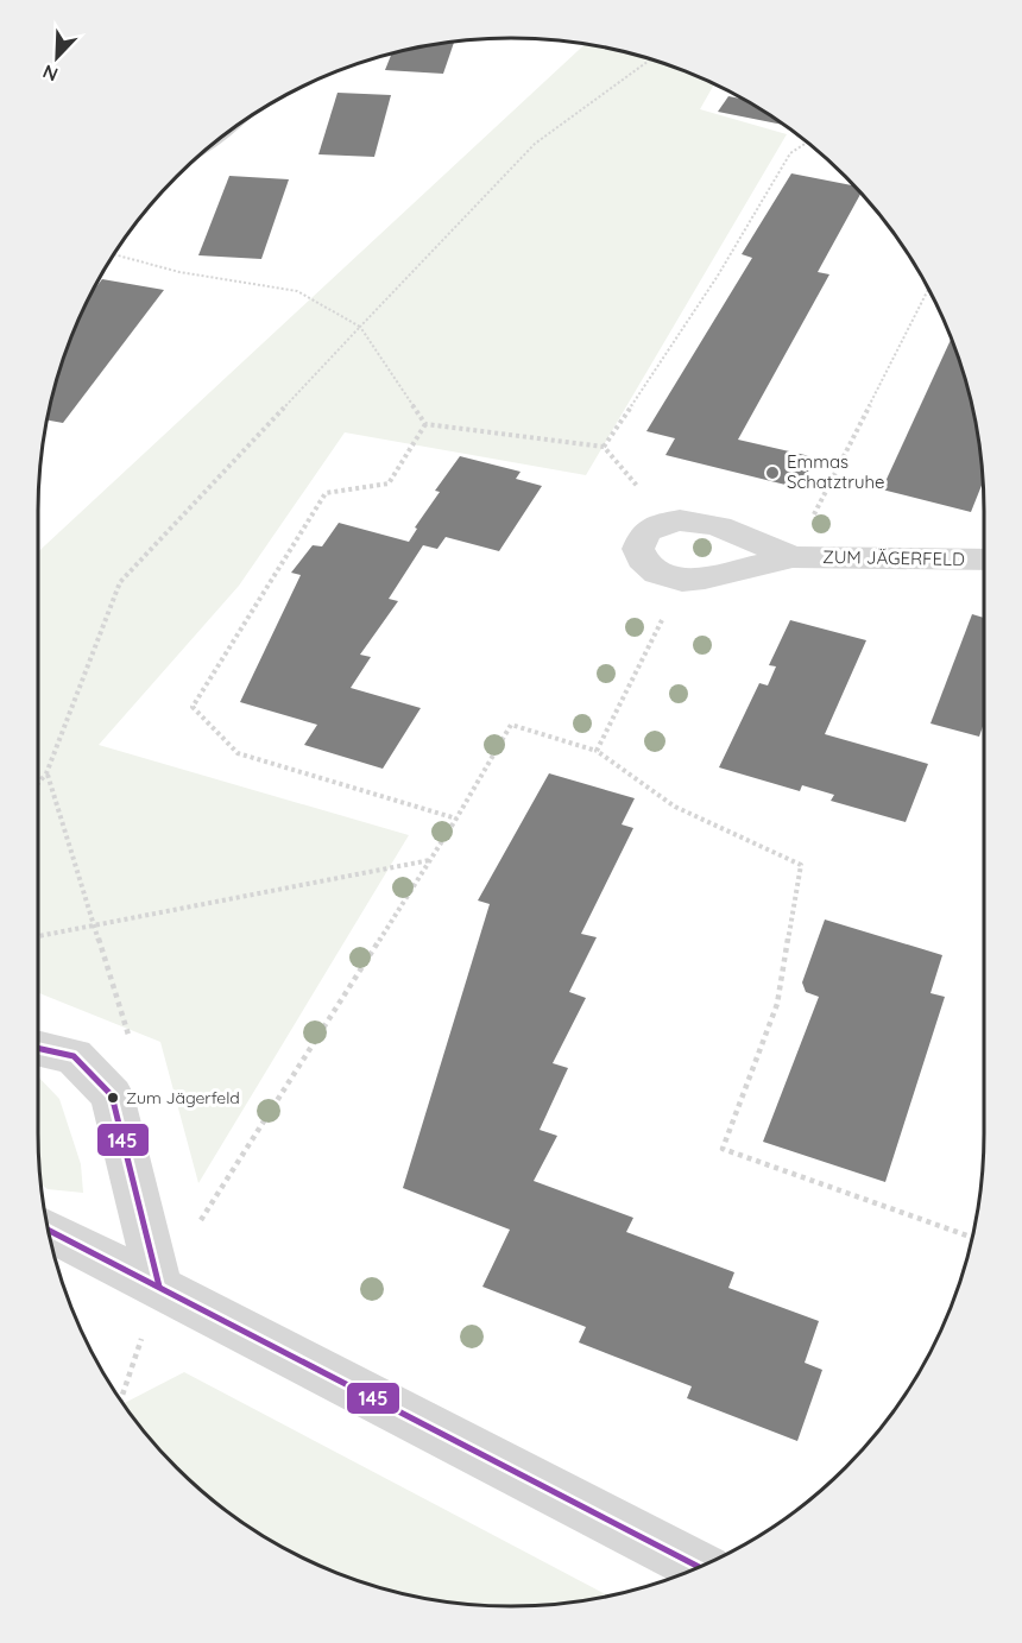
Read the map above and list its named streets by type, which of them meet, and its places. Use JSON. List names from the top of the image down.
{
  "streets": {
    "street": ["ZUM JÄGERFELD"]
  },
  "places": ["Emmas Schatztruhe", "Zum Jägerfeld"],
  "lines": ["transit line 145"],
  "north": "bottom left"
}
